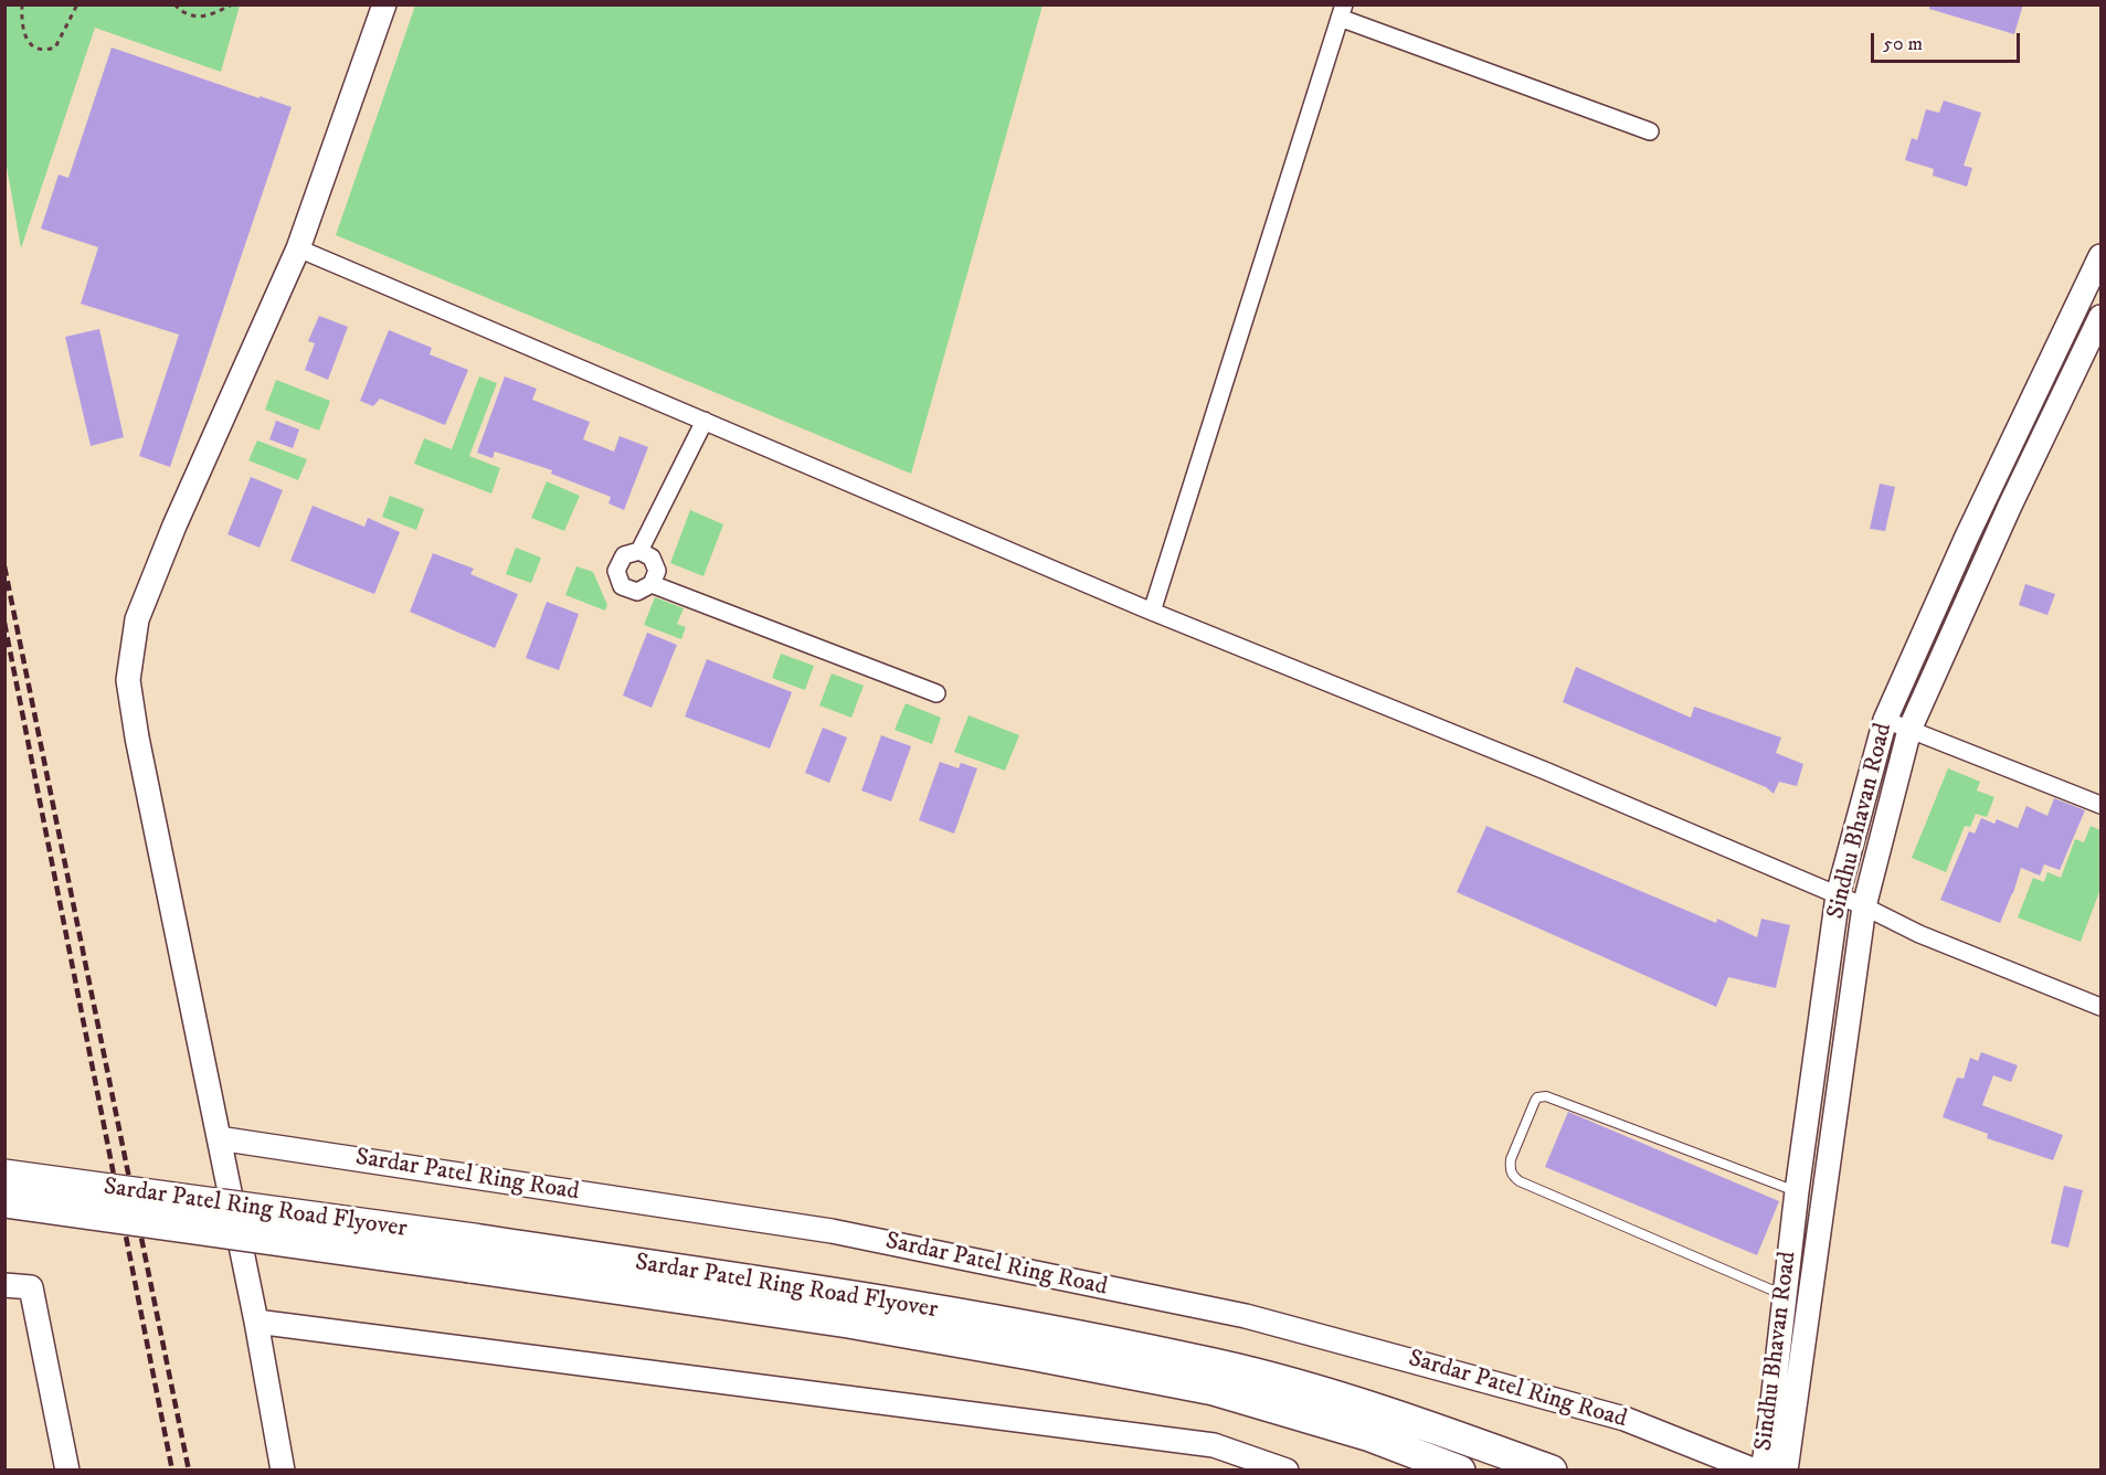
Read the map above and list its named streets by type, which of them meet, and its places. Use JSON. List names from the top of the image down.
{
  "streets": {
    "highway": ["Sardar Patel Ring Road Flyover"],
    "street": ["Sindhu Bhavan Road", "Sardar Patel Ring Road"]
  },
  "scale_bar": "50 m"
}
